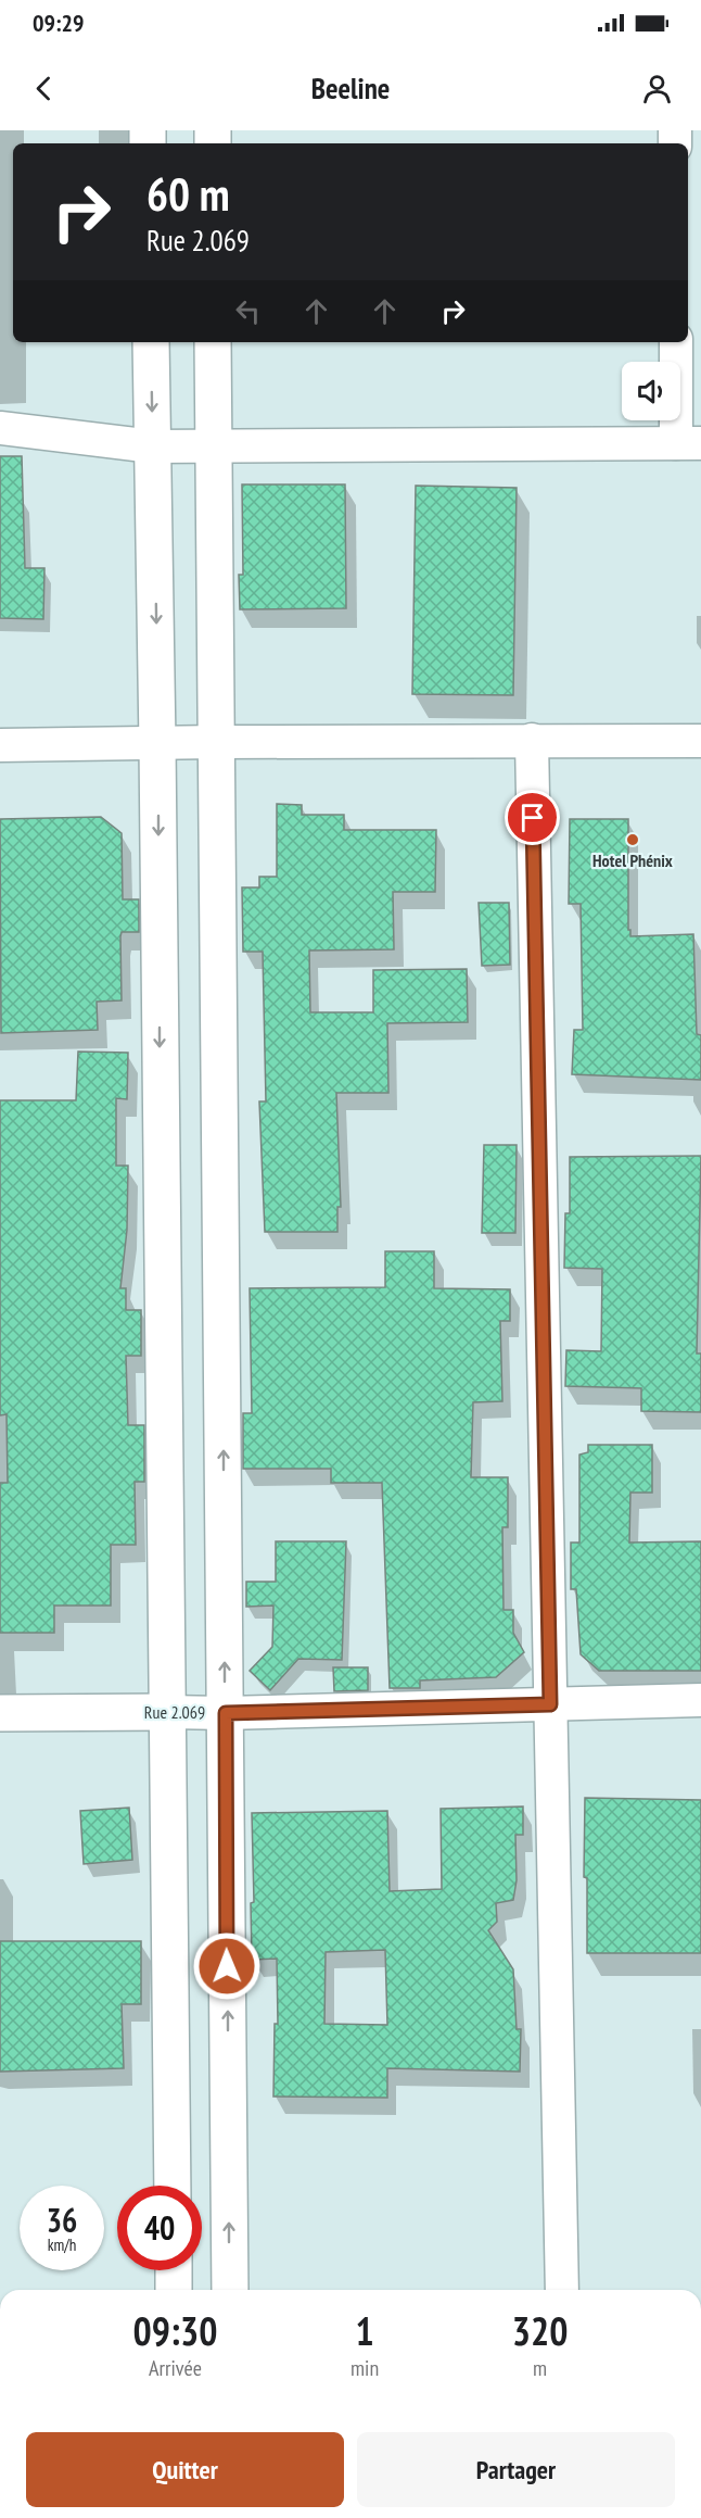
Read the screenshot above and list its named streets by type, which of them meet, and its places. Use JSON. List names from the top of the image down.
{
  "streets": {
    "street": ["Rue 2.069"]
  },
  "places": ["Hotel Phénix"],
  "page": {
    "status": "09:29",
    "header": "Beeline",
    "turn": ["60 m", "Rue 2.069"],
    "speed": "36 km/h",
    "limit": "40",
    "eta": [
      "09:30",
      "Arrivée",
      "1",
      "min",
      "320",
      "m"
    ],
    "buttons": ["Quitter", "Partager"]
  }
}
